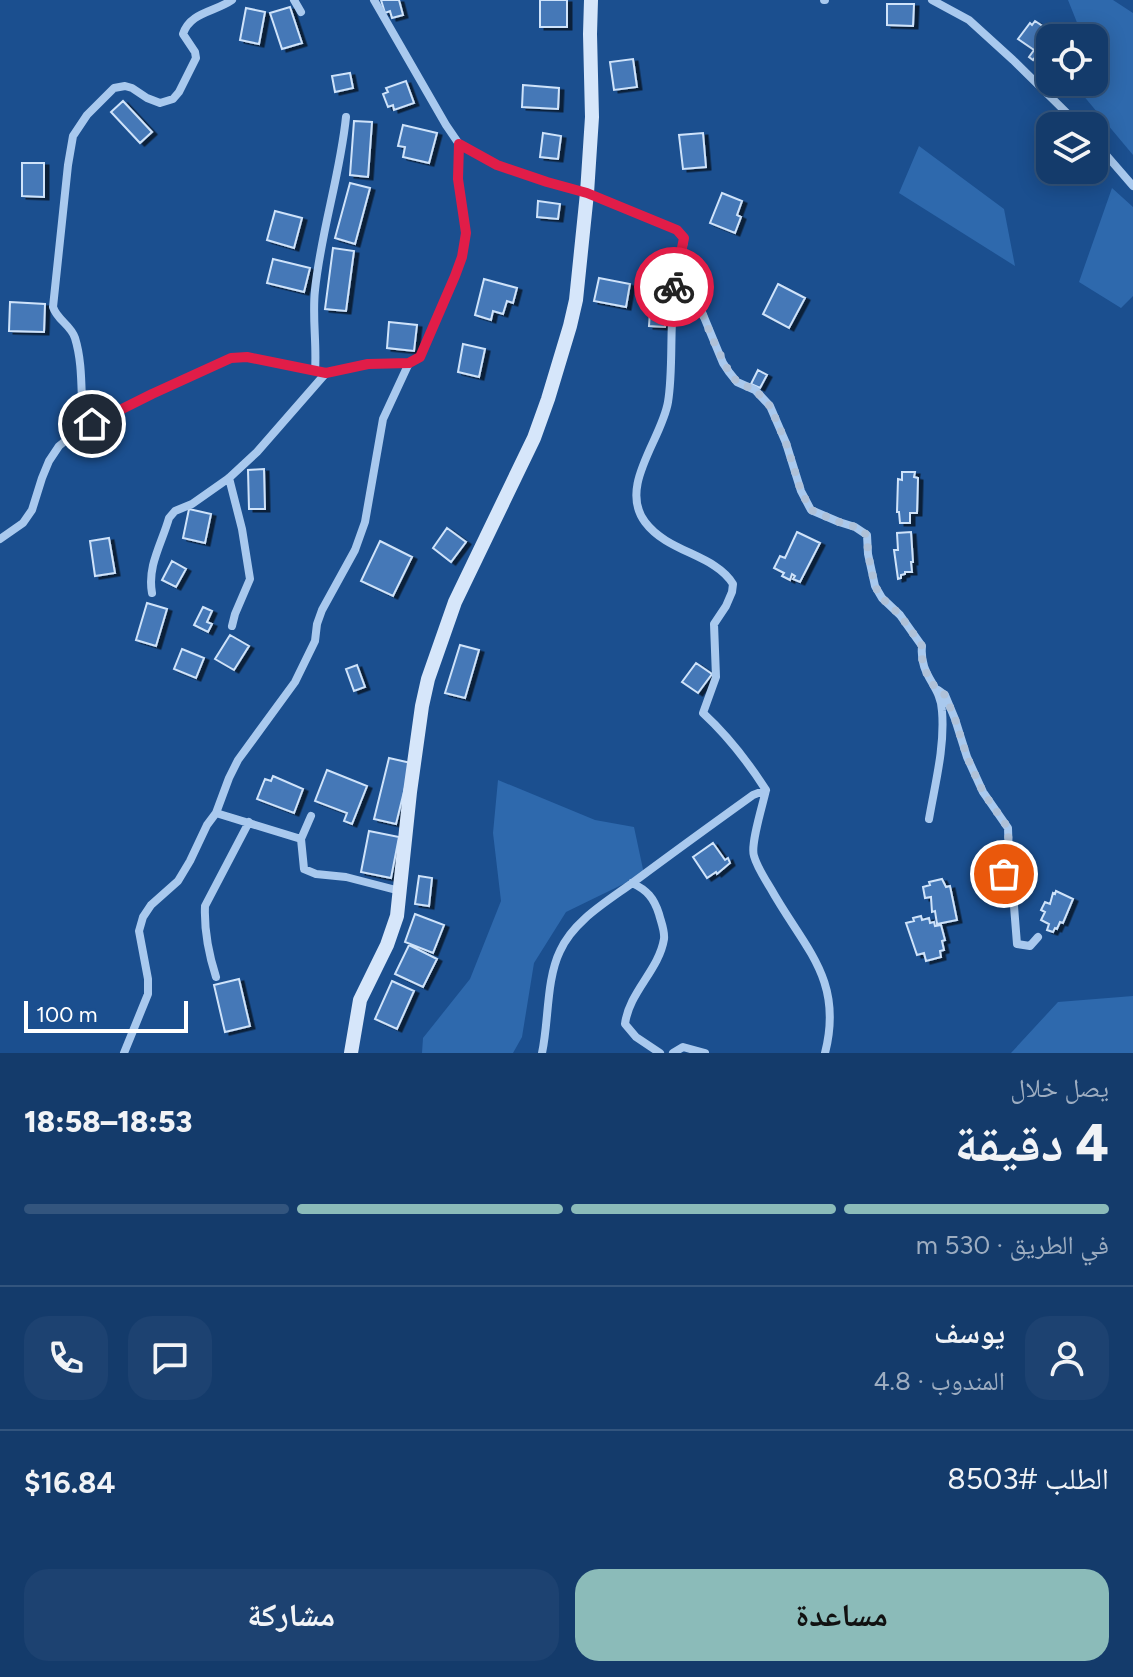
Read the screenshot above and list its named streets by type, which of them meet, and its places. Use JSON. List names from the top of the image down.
{
  "scale_bar": "100 m",
  "page": {
    "scale": "100 m",
    "heading": ["4 دقيقة", "يصل خلال", "18:53–18:58"],
    "panel": [
      "يوسف",
      "المندوب · 4.8",
      "الطلب #8503",
      "$16.84"
    ],
    "bar": "في الطريق · 530 m",
    "buttons": ["مساعدة", "مشاركة"]
  }
}
